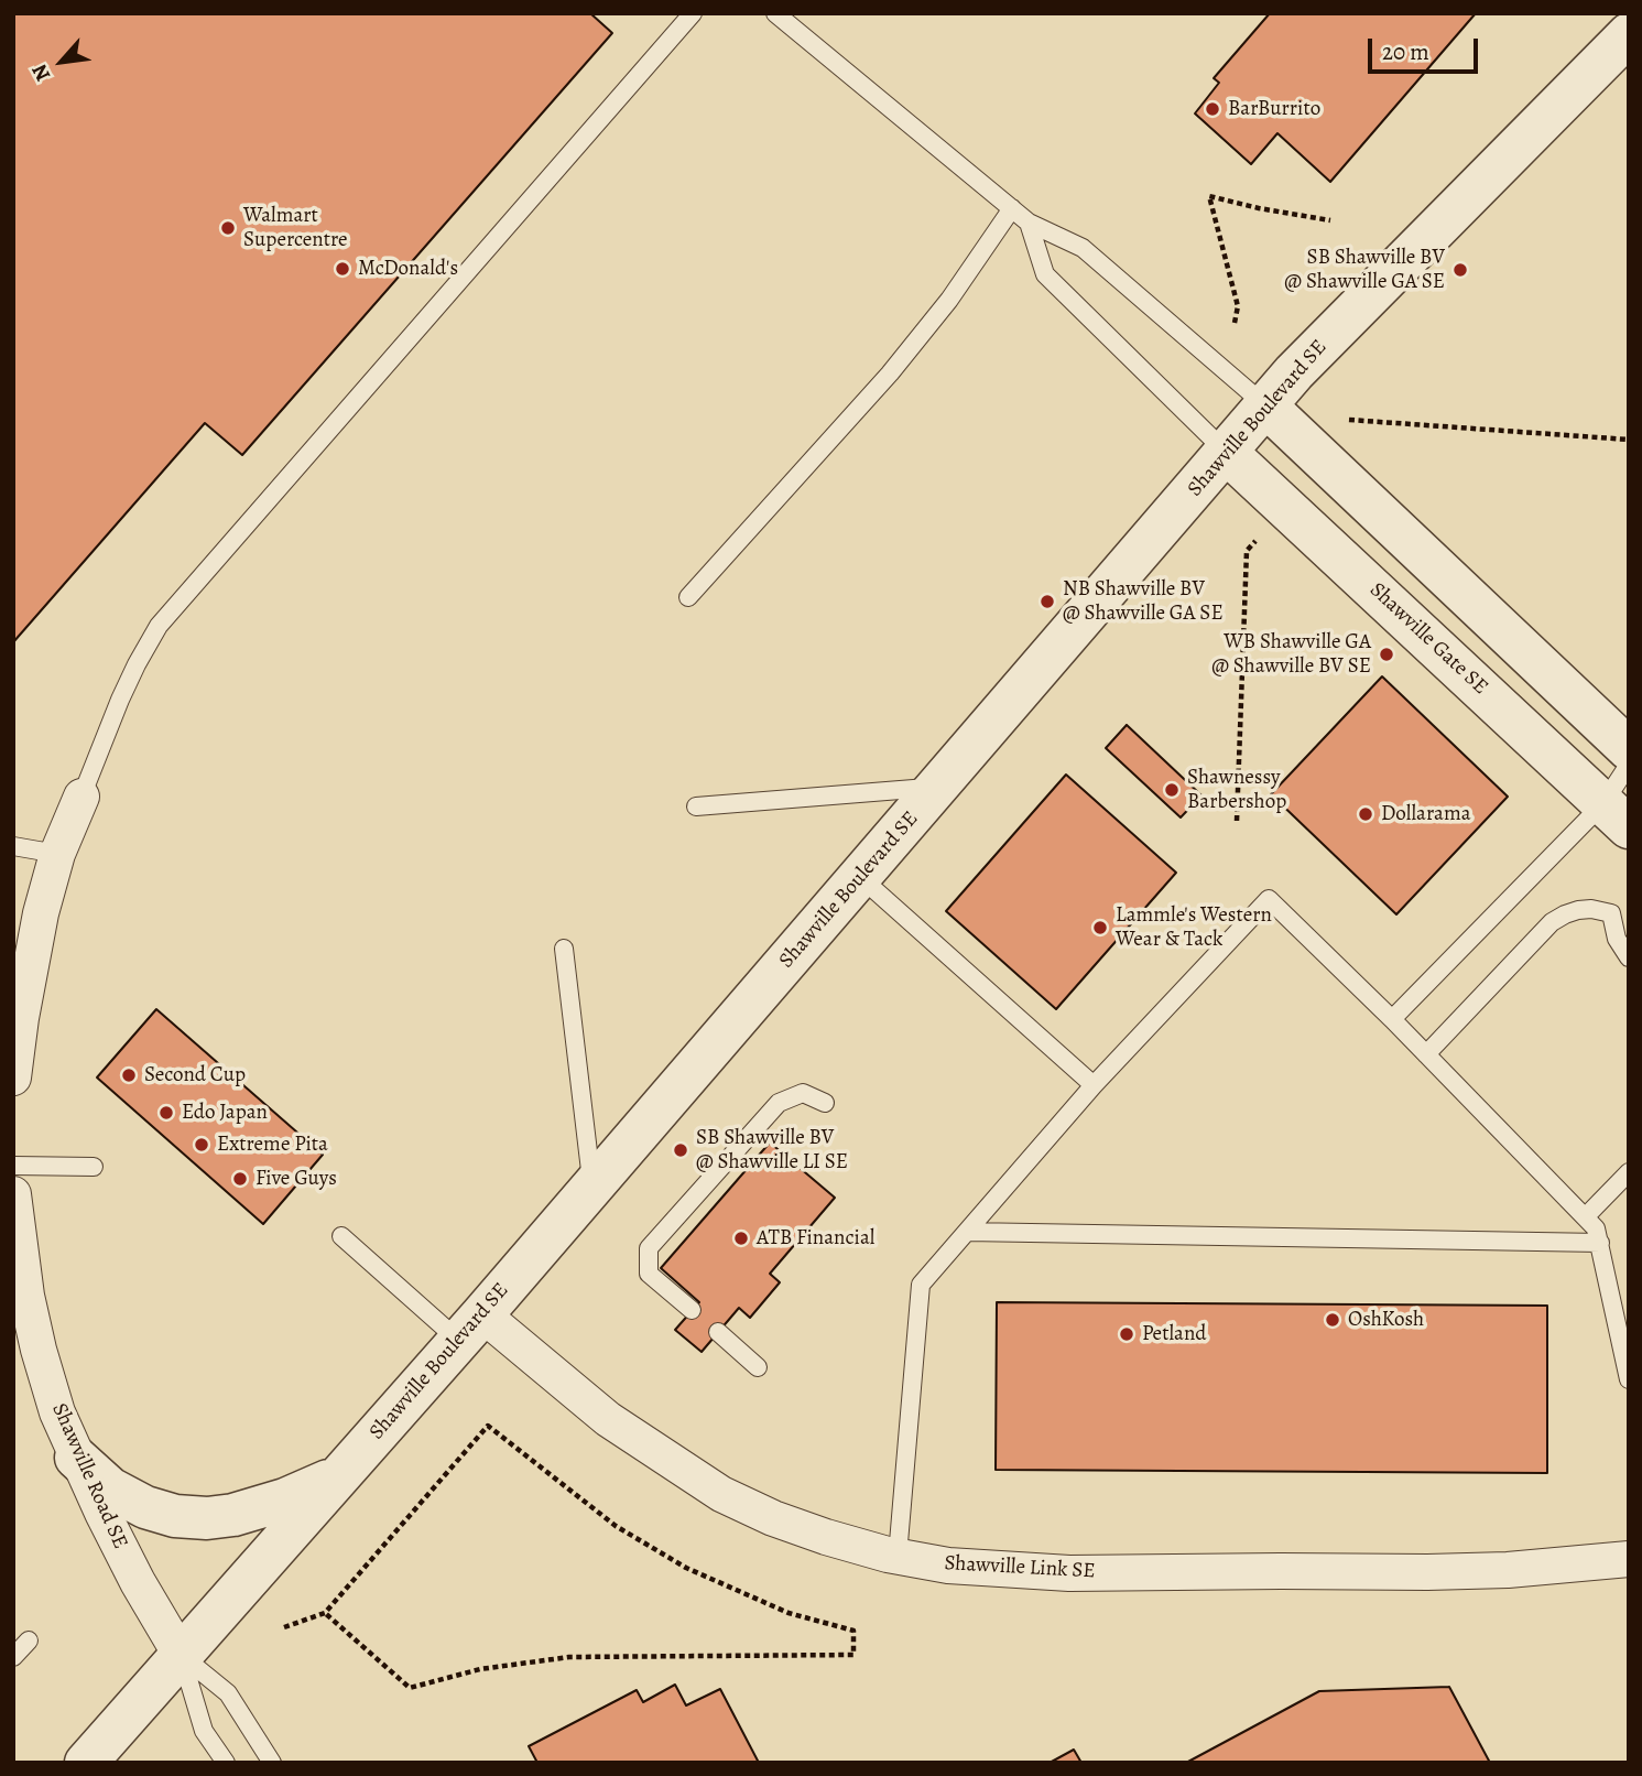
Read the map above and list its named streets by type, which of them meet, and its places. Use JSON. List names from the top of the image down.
{
  "streets": {
    "street": [
      "Shawville Boulevard SE",
      "Shawville Gate SE",
      "Shawville Road SE",
      "Shawville Link SE"
    ]
  },
  "crossings": [
    ["Shawville Boulevard SE", "Shawville Gate SE"],
    ["Shawville Boulevard SE", "Shawville Road SE"],
    ["Shawville Boulevard SE", "Shawville Link SE"]
  ],
  "places": [
    "BarBurrito",
    "Walmart Supercentre",
    "McDonald's",
    "SB Shawville BV @ Shawville GA SE",
    "NB Shawville BV @ Shawville GA SE",
    "WB Shawville GA @ Shawville BV SE",
    "Shawnessy Barbershop",
    "Dollarama",
    "Lammle's Western Wear & Tack",
    "Second Cup",
    "Edo Japan",
    "Extreme Pita",
    "SB Shawville BV @ Shawville LI SE",
    "Five Guys",
    "ATB Financial",
    "OshKosh",
    "Petland"
  ],
  "scale_bar": "20 m",
  "north": "bottom left"
}
